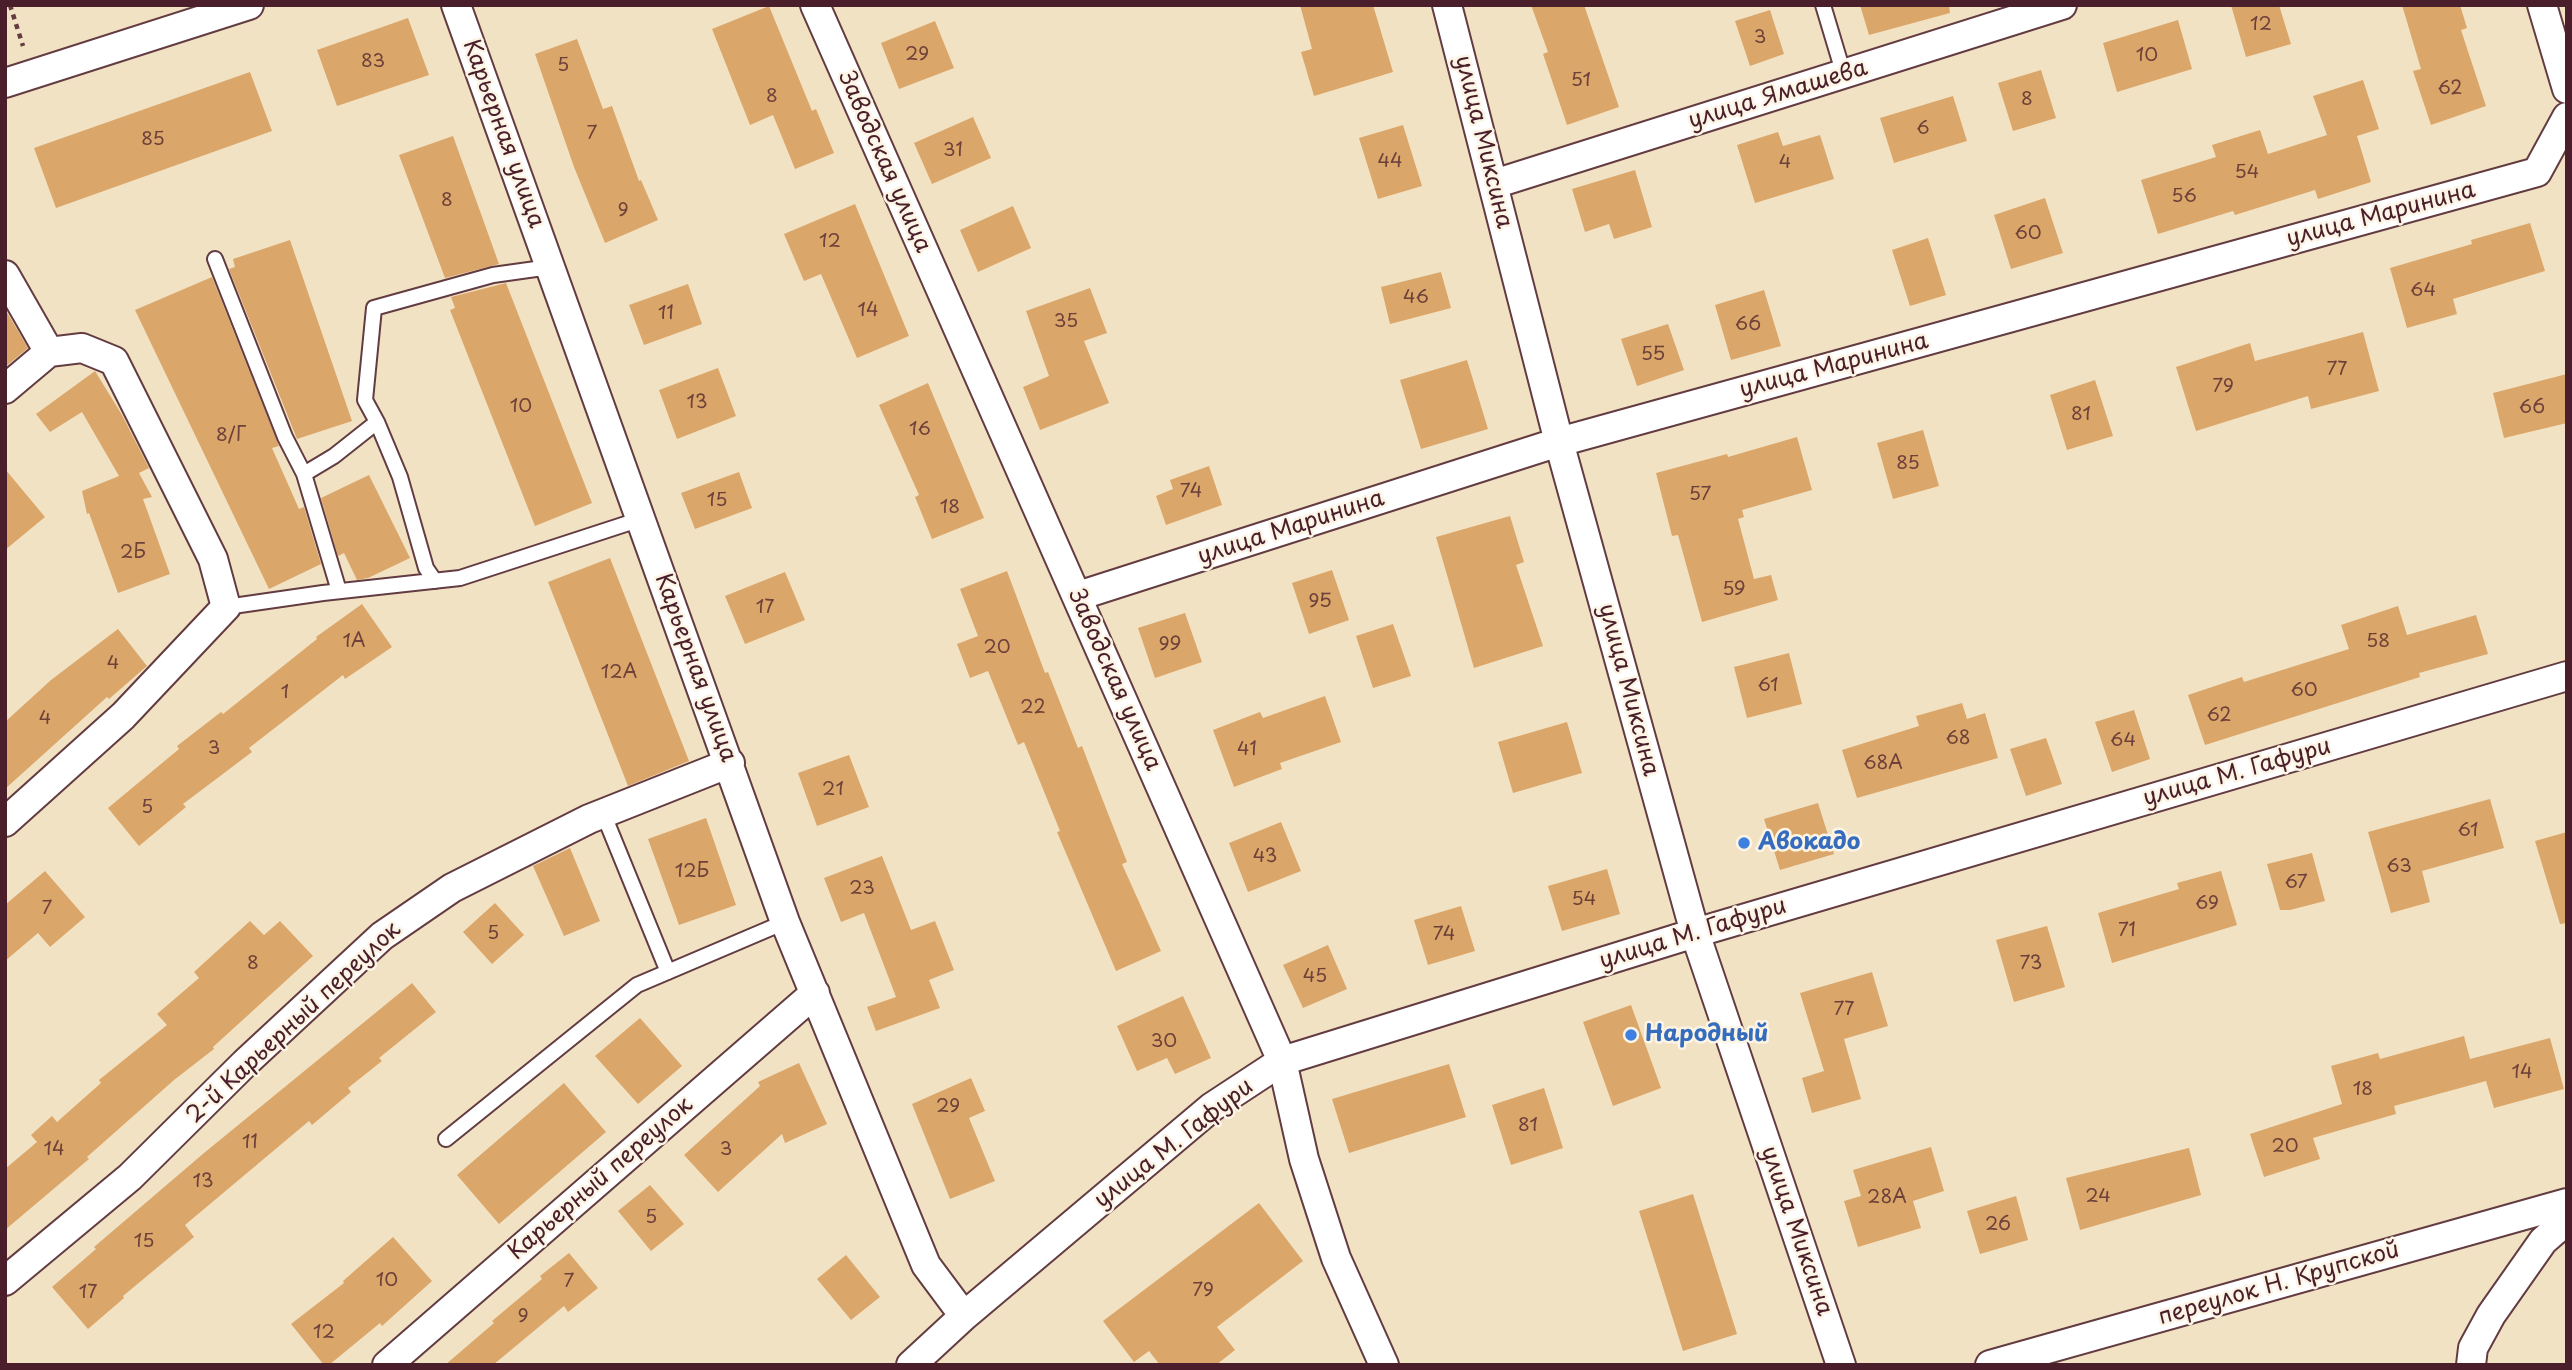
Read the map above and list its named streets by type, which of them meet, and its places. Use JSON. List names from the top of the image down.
{
  "streets": {
    "street": [
      "улица Ямашева",
      "Карьерная улица",
      "улица Миксина",
      "Заводская улица",
      "улица Маринина",
      "улица М. Гафури",
      "2-й Карьерный переулок",
      "Карьерный переулок",
      "переулок Н. Крупской"
    ]
  },
  "crossings": [
    ["улица Ямашева", "улица Миксина"],
    ["Карьерная улица", "улица М. Гафури"],
    ["Карьерная улица", "2-й Карьерный переулок"],
    ["Карьерная улица", "Карьерный переулок"],
    ["улица Миксина", "улица Маринина"],
    ["улица Миксина", "улица М. Гафури"],
    ["Заводская улица", "улица Маринина"],
    ["Заводская улица", "улица М. Гафури"]
  ],
  "places": ["Авокадо", "Народный"],
  "house_numbers": [
    "12",
    "3",
    "29",
    "10",
    "83",
    "5",
    "51",
    "62",
    "8",
    "8",
    "6",
    "7",
    "85",
    "31",
    "44",
    "4",
    "54",
    "56",
    "8",
    "9",
    "60",
    "12",
    "64",
    "46",
    "14",
    "11",
    "35",
    "66",
    "55",
    "77",
    "79",
    "13",
    "10",
    "66",
    "81",
    "16",
    "8/Г",
    "85",
    "74",
    "57",
    "15",
    "18",
    "2Б",
    "59",
    "95",
    "17",
    "1А",
    "58",
    "99",
    "20",
    "4",
    "12А",
    "61",
    "60",
    "1",
    "22",
    "62",
    "4",
    "68",
    "64",
    "3",
    "41",
    "68А",
    "21",
    "5",
    "61",
    "43",
    "63",
    "12Б",
    "67",
    "23",
    "54",
    "69",
    "7",
    "71",
    "5",
    "74",
    "8",
    "73",
    "45",
    "77",
    "30",
    "14",
    "18",
    "29",
    "81",
    "11",
    "20",
    "14",
    "3",
    "13",
    "24",
    "28А",
    "5",
    "26",
    "15",
    "10",
    "7",
    "79",
    "17",
    "9",
    "12"
  ]
}
